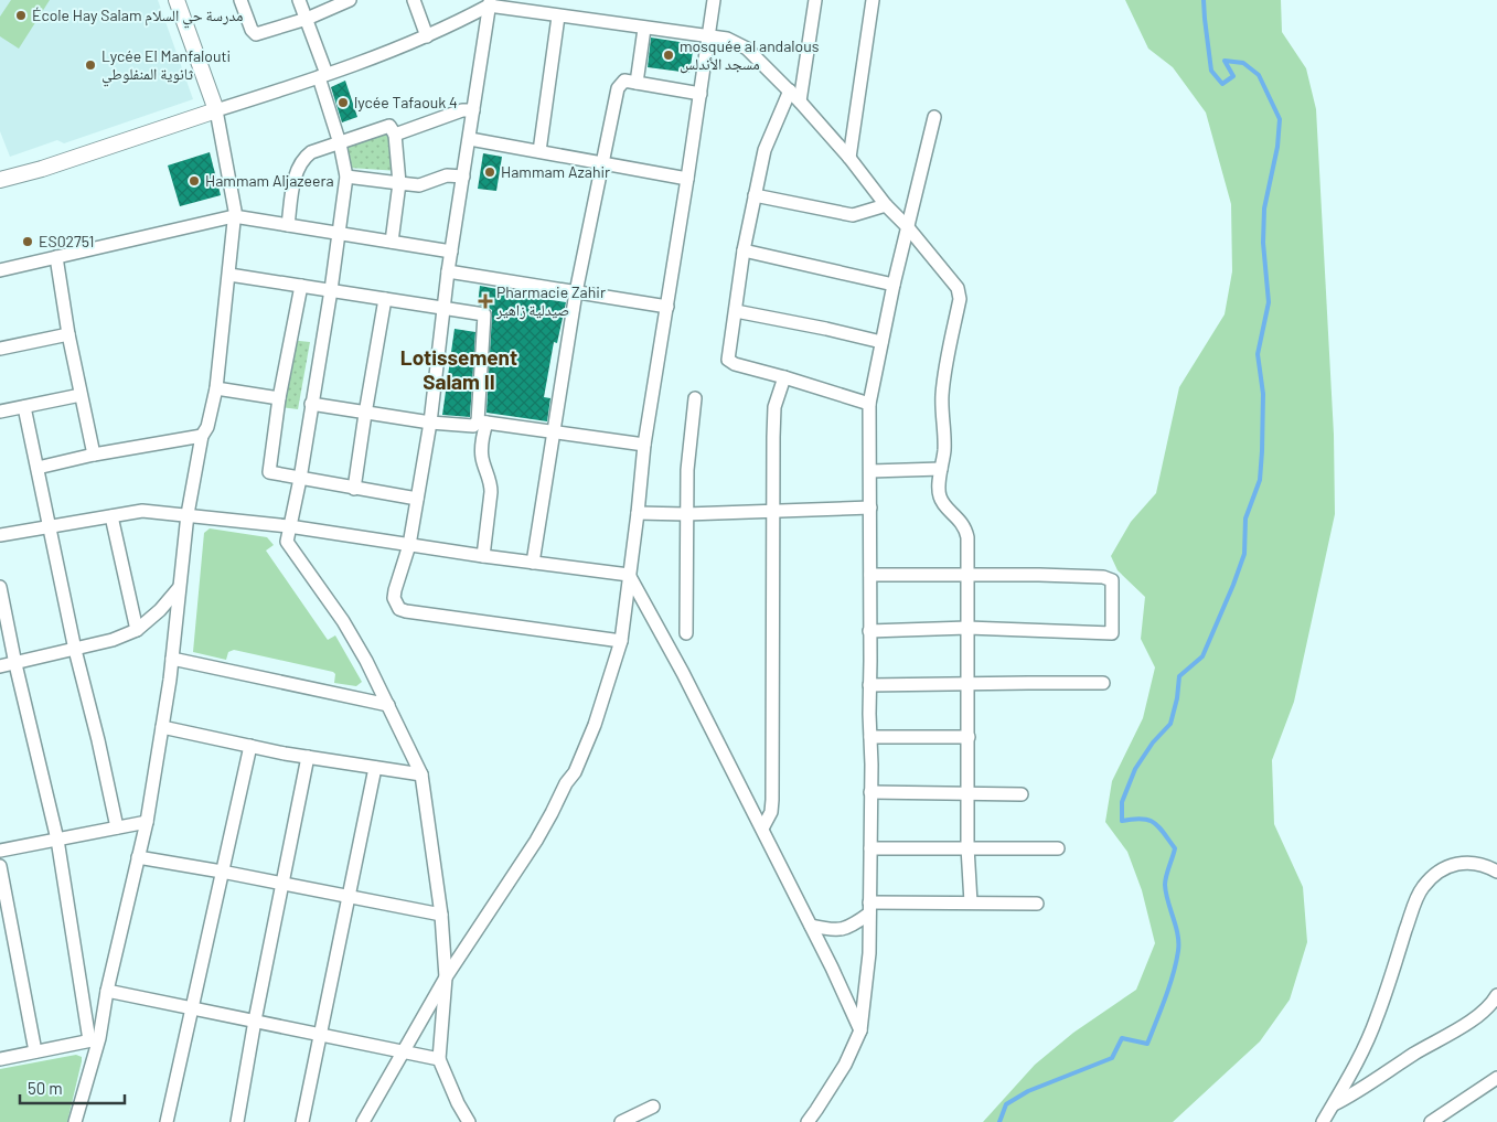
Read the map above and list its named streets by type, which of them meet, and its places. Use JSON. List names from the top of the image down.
{
  "districts": ["Lotissement Salam II"],
  "places": {
    "other": [
      "École Hay Salam مدرسة حي السلام",
      "mosquée al andalous مسجد الأندلس",
      "Lycée El Manfalouti ثانوية المنفلوطي",
      "lycée Tafaouk 4",
      "Hammam Azahir",
      "Hammam Aljazeera",
      "ES02751"
    ],
    "health": ["Pharmacie Zahir صيدلية زاهير"]
  },
  "scale_bar": "50 m"
}
